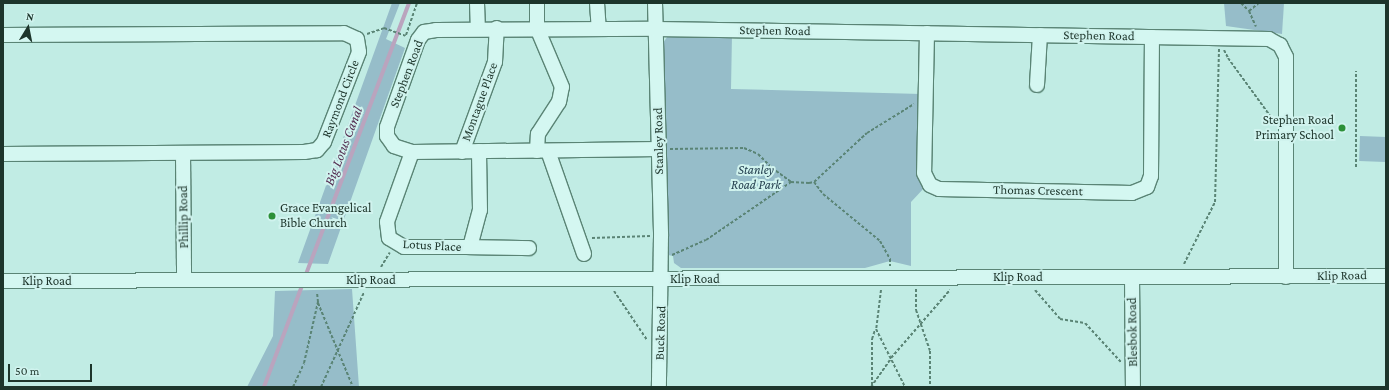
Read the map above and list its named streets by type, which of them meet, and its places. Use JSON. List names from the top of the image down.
{
  "streets": {
    "street": [
      "Stephen Road",
      "Raymond Circle",
      "Montague Place",
      "Stanley Road",
      "Thomas Crescent",
      "Phillip Road",
      "Lotus Place",
      "Klip Road",
      "Blesbok Road",
      "Buck Road"
    ]
  },
  "crossings": [
    ["Stephen Road", "Montague Place"],
    ["Stephen Road", "Stanley Road"],
    ["Stephen Road", "Thomas Crescent"],
    ["Stephen Road", "Lotus Place"],
    ["Stephen Road", "Klip Road"],
    ["Raymond Circle", "Phillip Road"],
    ["Stanley Road", "Klip Road"],
    ["Stanley Road", "Buck Road"],
    ["Phillip Road", "Klip Road"],
    ["Klip Road", "Blesbok Road"],
    ["Klip Road", "Buck Road"]
  ],
  "water": ["Big Lotus Canal"],
  "parks": ["Stanley Road Park"],
  "places": ["Stephen Road Primary School", "Grace Evangelical Bible Church"],
  "scale_bar": "50 m",
  "north": "top"
}
